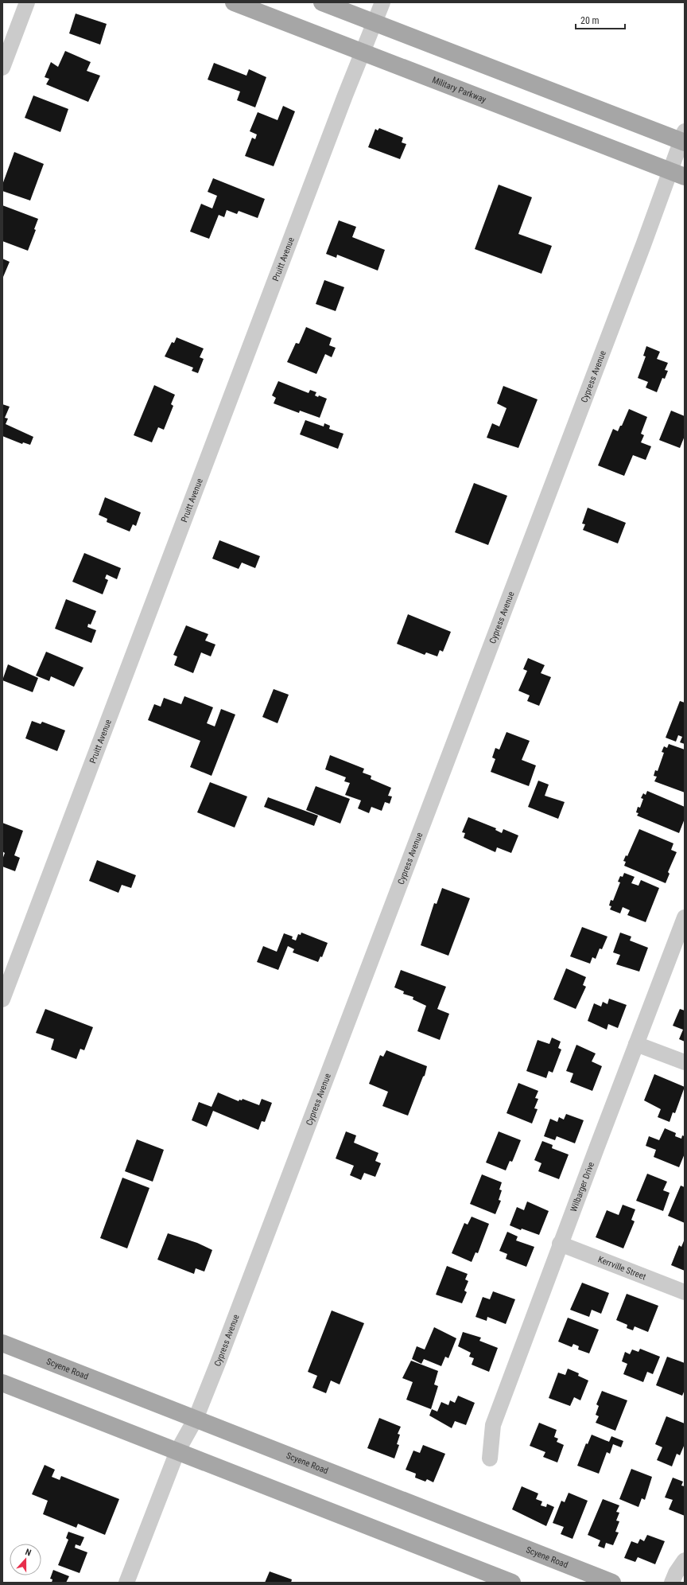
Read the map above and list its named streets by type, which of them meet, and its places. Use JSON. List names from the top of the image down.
{
  "streets": {
    "main road": ["Military Parkway", "Scyene Road"],
    "street": [
      "Pruitt Avenue",
      "Cypress Avenue",
      "Wilbarger Drive",
      "Kerrville Street"
    ]
  },
  "crossings": [
    ["Military Parkway", "Pruitt Avenue"],
    ["Military Parkway", "Cypress Avenue"],
    ["Cypress Avenue", "Scyene Road"],
    ["Wilbarger Drive", "Kerrville Street"]
  ],
  "scale_bar": "20 m",
  "north": "top"
}
